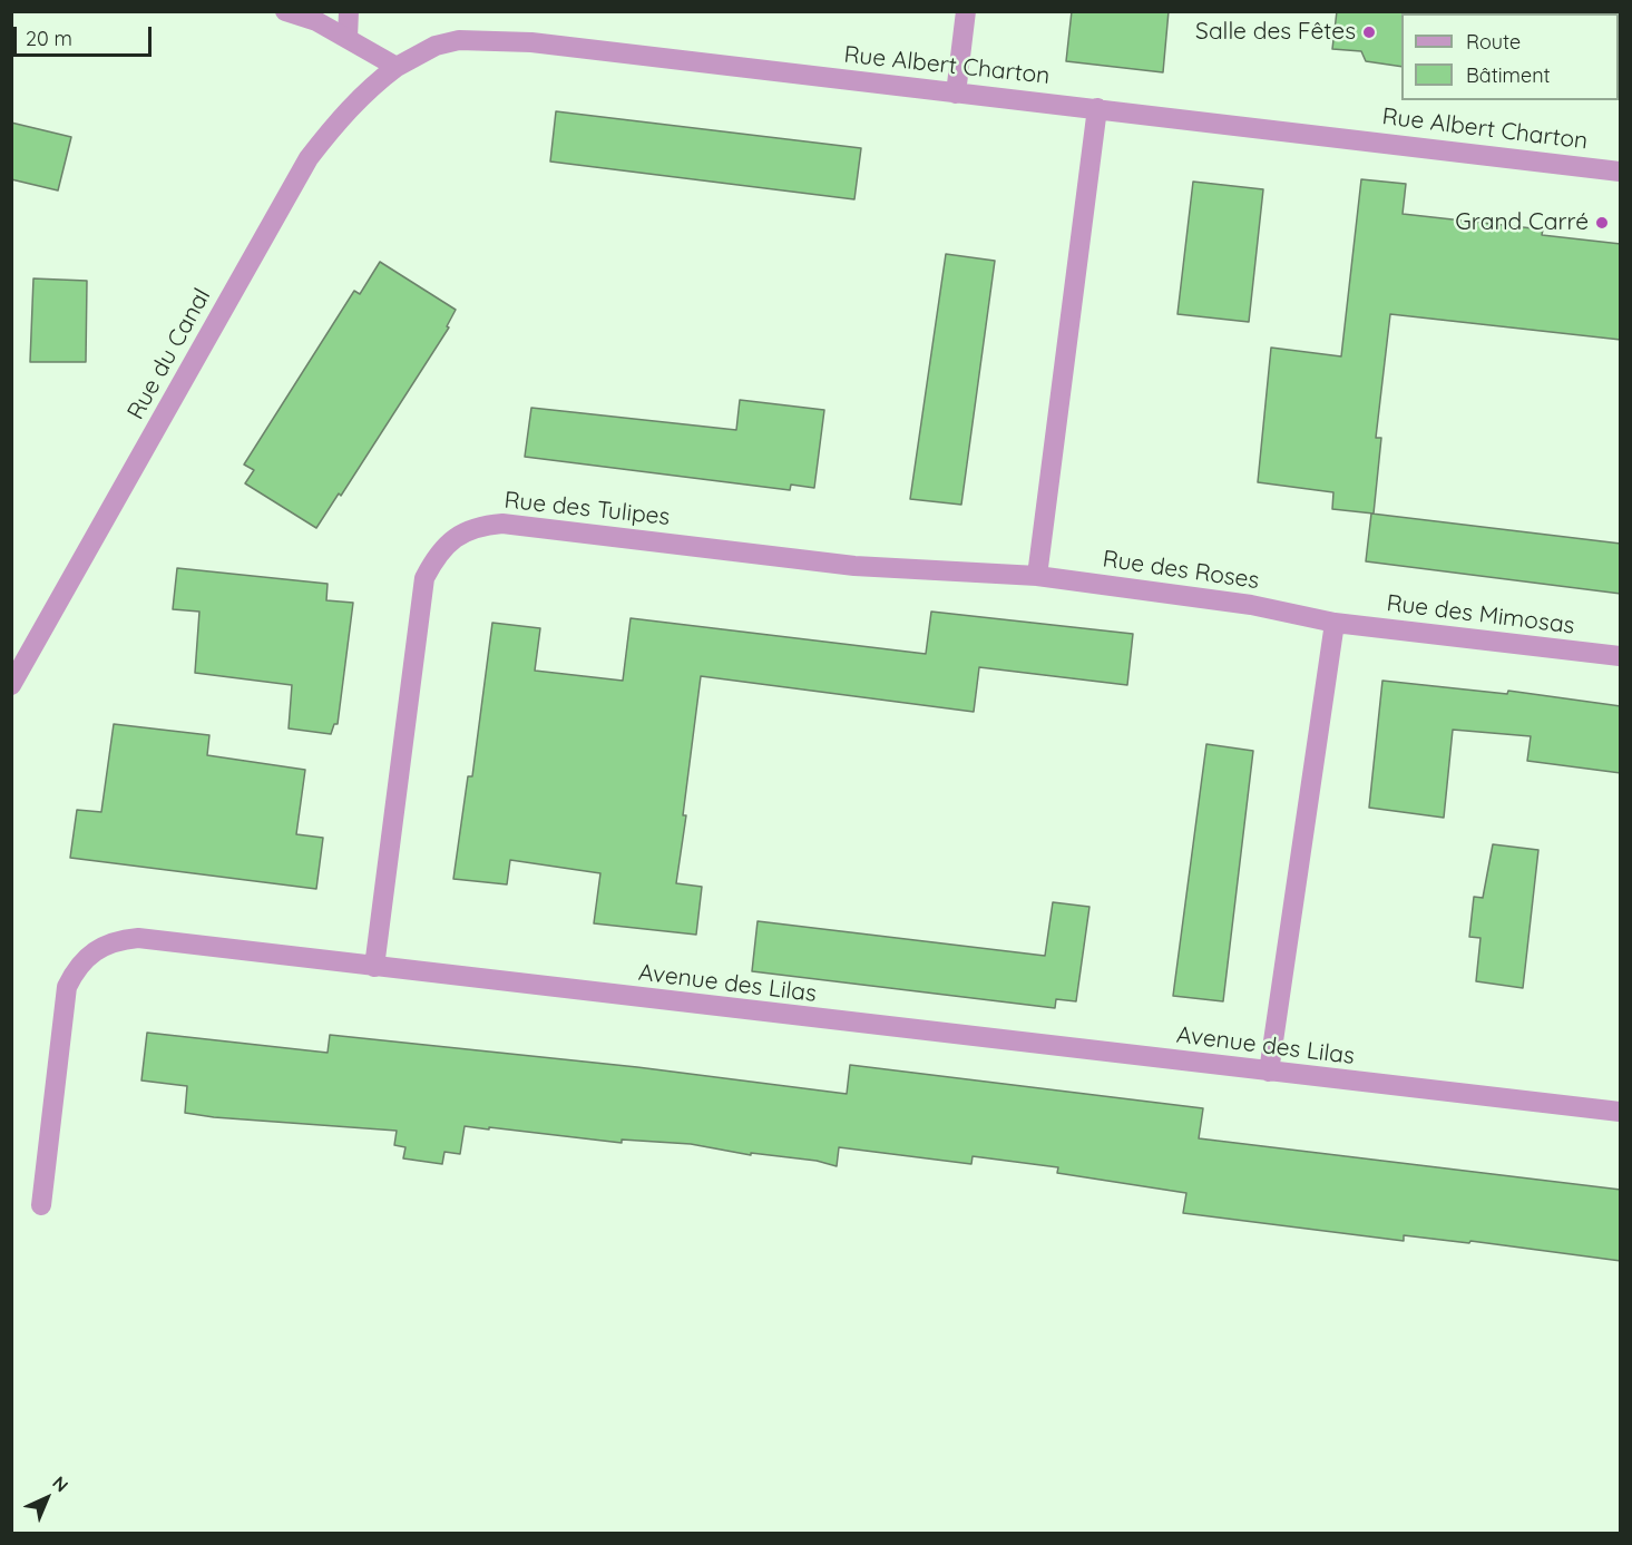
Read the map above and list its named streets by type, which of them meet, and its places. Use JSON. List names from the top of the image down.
{
  "streets": {
    "street": [
      "Rue Albert Charton",
      "Rue du Canal",
      "Rue des Tulipes",
      "Rue des Roses",
      "Rue des Mimosas",
      "Avenue des Lilas"
    ]
  },
  "crossings": [
    ["Rue Albert Charton", "Rue du Canal"],
    ["Rue des Tulipes", "Rue des Roses"],
    ["Rue des Tulipes", "Avenue des Lilas"],
    ["Rue des Roses", "Rue des Mimosas"]
  ],
  "places": ["Salle des Fêtes", "Grand Carré"],
  "legend": ["Route", "Bâtiment"],
  "scale_bar": "20 m",
  "north": "top right"
}
